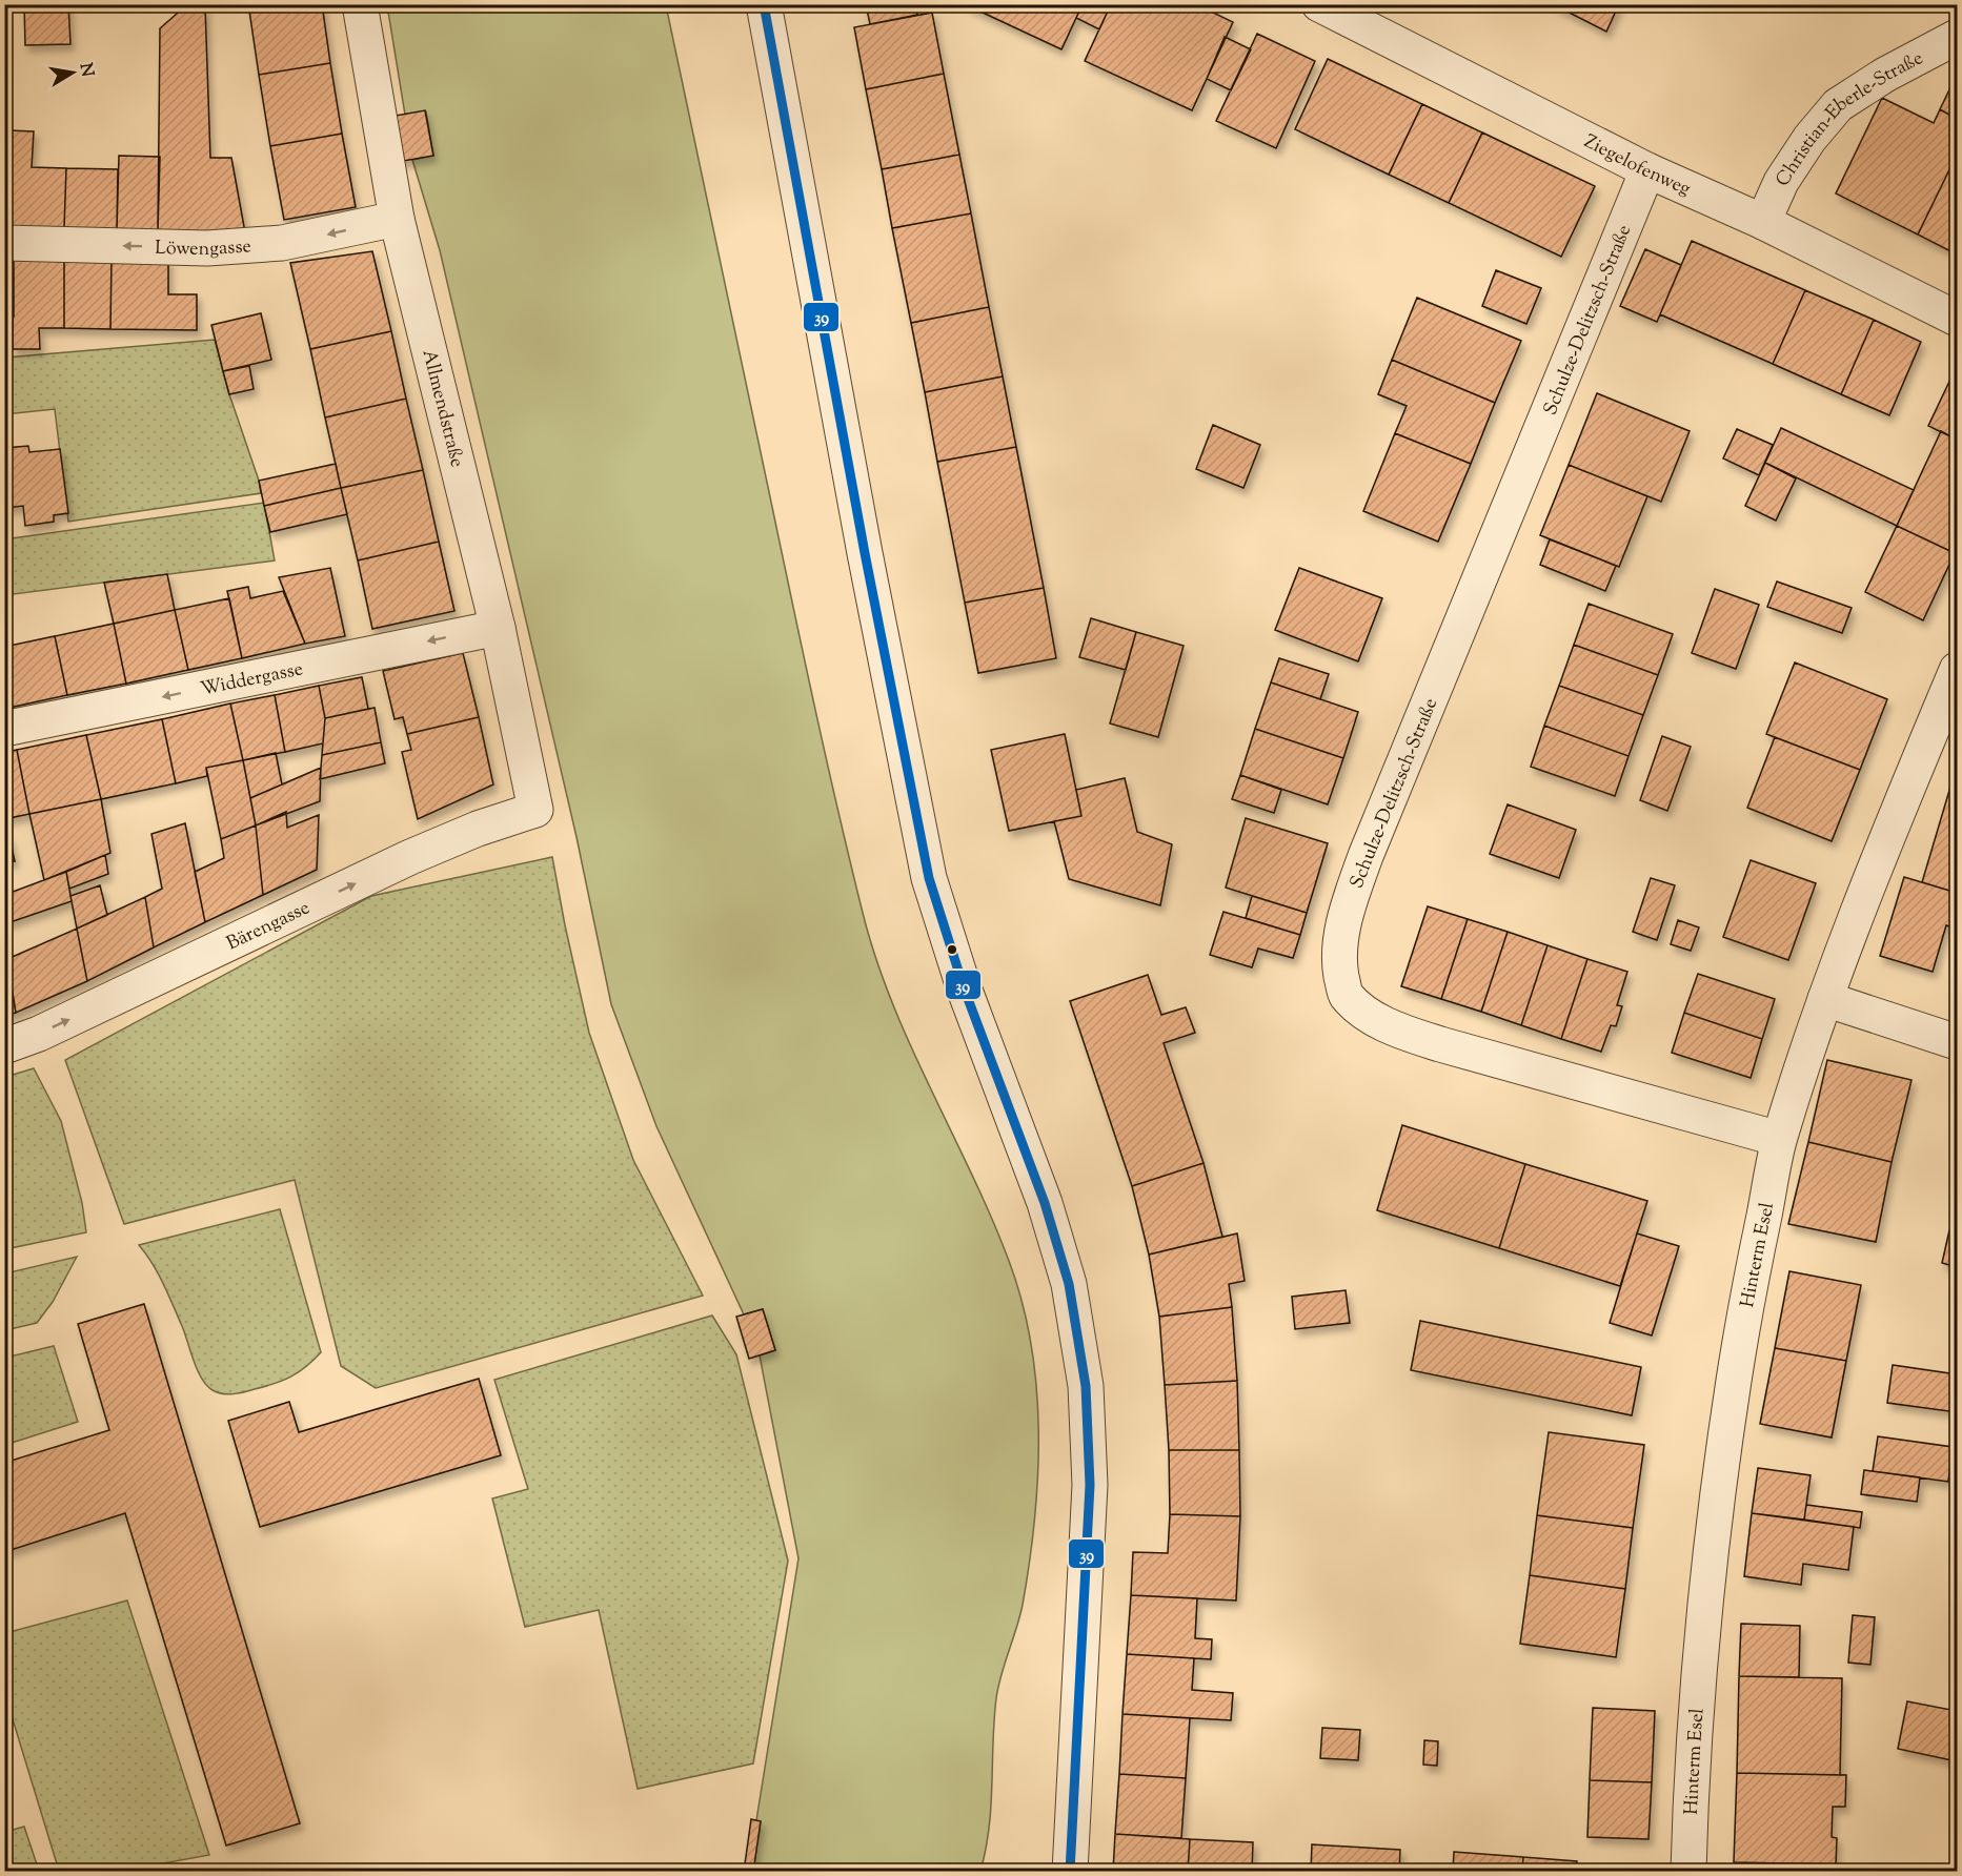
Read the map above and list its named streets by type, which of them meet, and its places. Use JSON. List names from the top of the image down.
{
  "streets": {
    "street": [
      "Christian-Eberle-Straße",
      "Ziegelofenweg",
      "Löwengasse",
      "Schulze-Delitzsch-Straße",
      "Allmendstraße",
      "Widdergasse",
      "Bärengasse",
      "Hinterm Esel"
    ]
  },
  "crossings": [
    ["Christian-Eberle-Straße", "Ziegelofenweg"],
    ["Ziegelofenweg", "Schulze-Delitzsch-Straße"],
    ["Löwengasse", "Allmendstraße"],
    ["Schulze-Delitzsch-Straße", "Hinterm Esel"],
    ["Allmendstraße", "Widdergasse"],
    ["Allmendstraße", "Bärengasse"]
  ],
  "one_way": ["Löwengasse", "Widdergasse", "Bärengasse"],
  "lines": ["transit line 39"],
  "north": "right"
}
